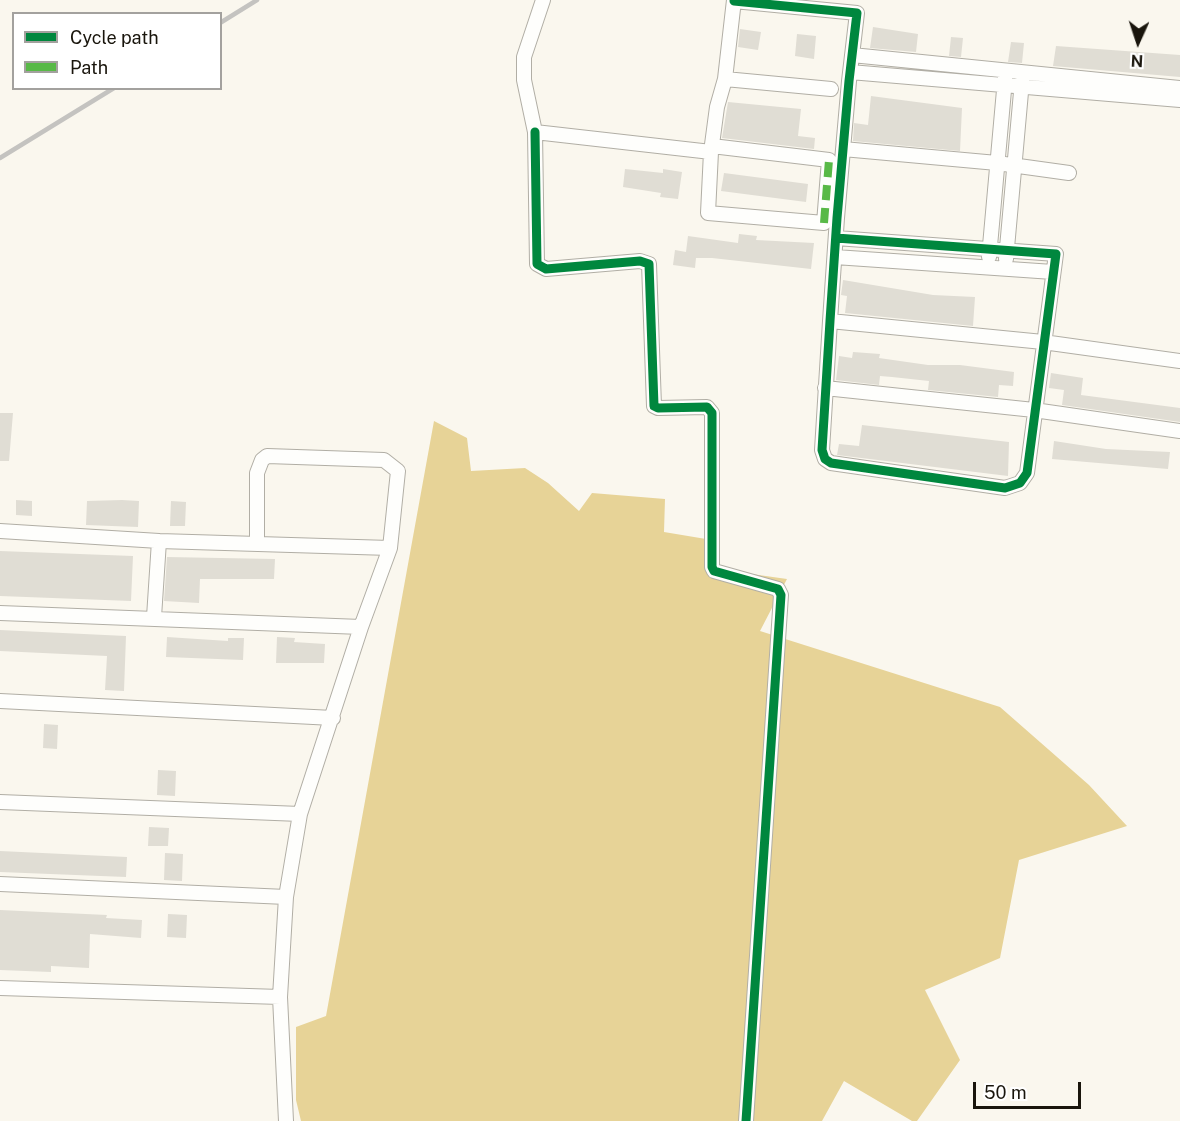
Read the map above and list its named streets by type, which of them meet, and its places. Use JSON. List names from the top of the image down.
{
  "legend": ["Cycle path", "Path"],
  "scale_bar": "50 m",
  "north": "bottom"
}
